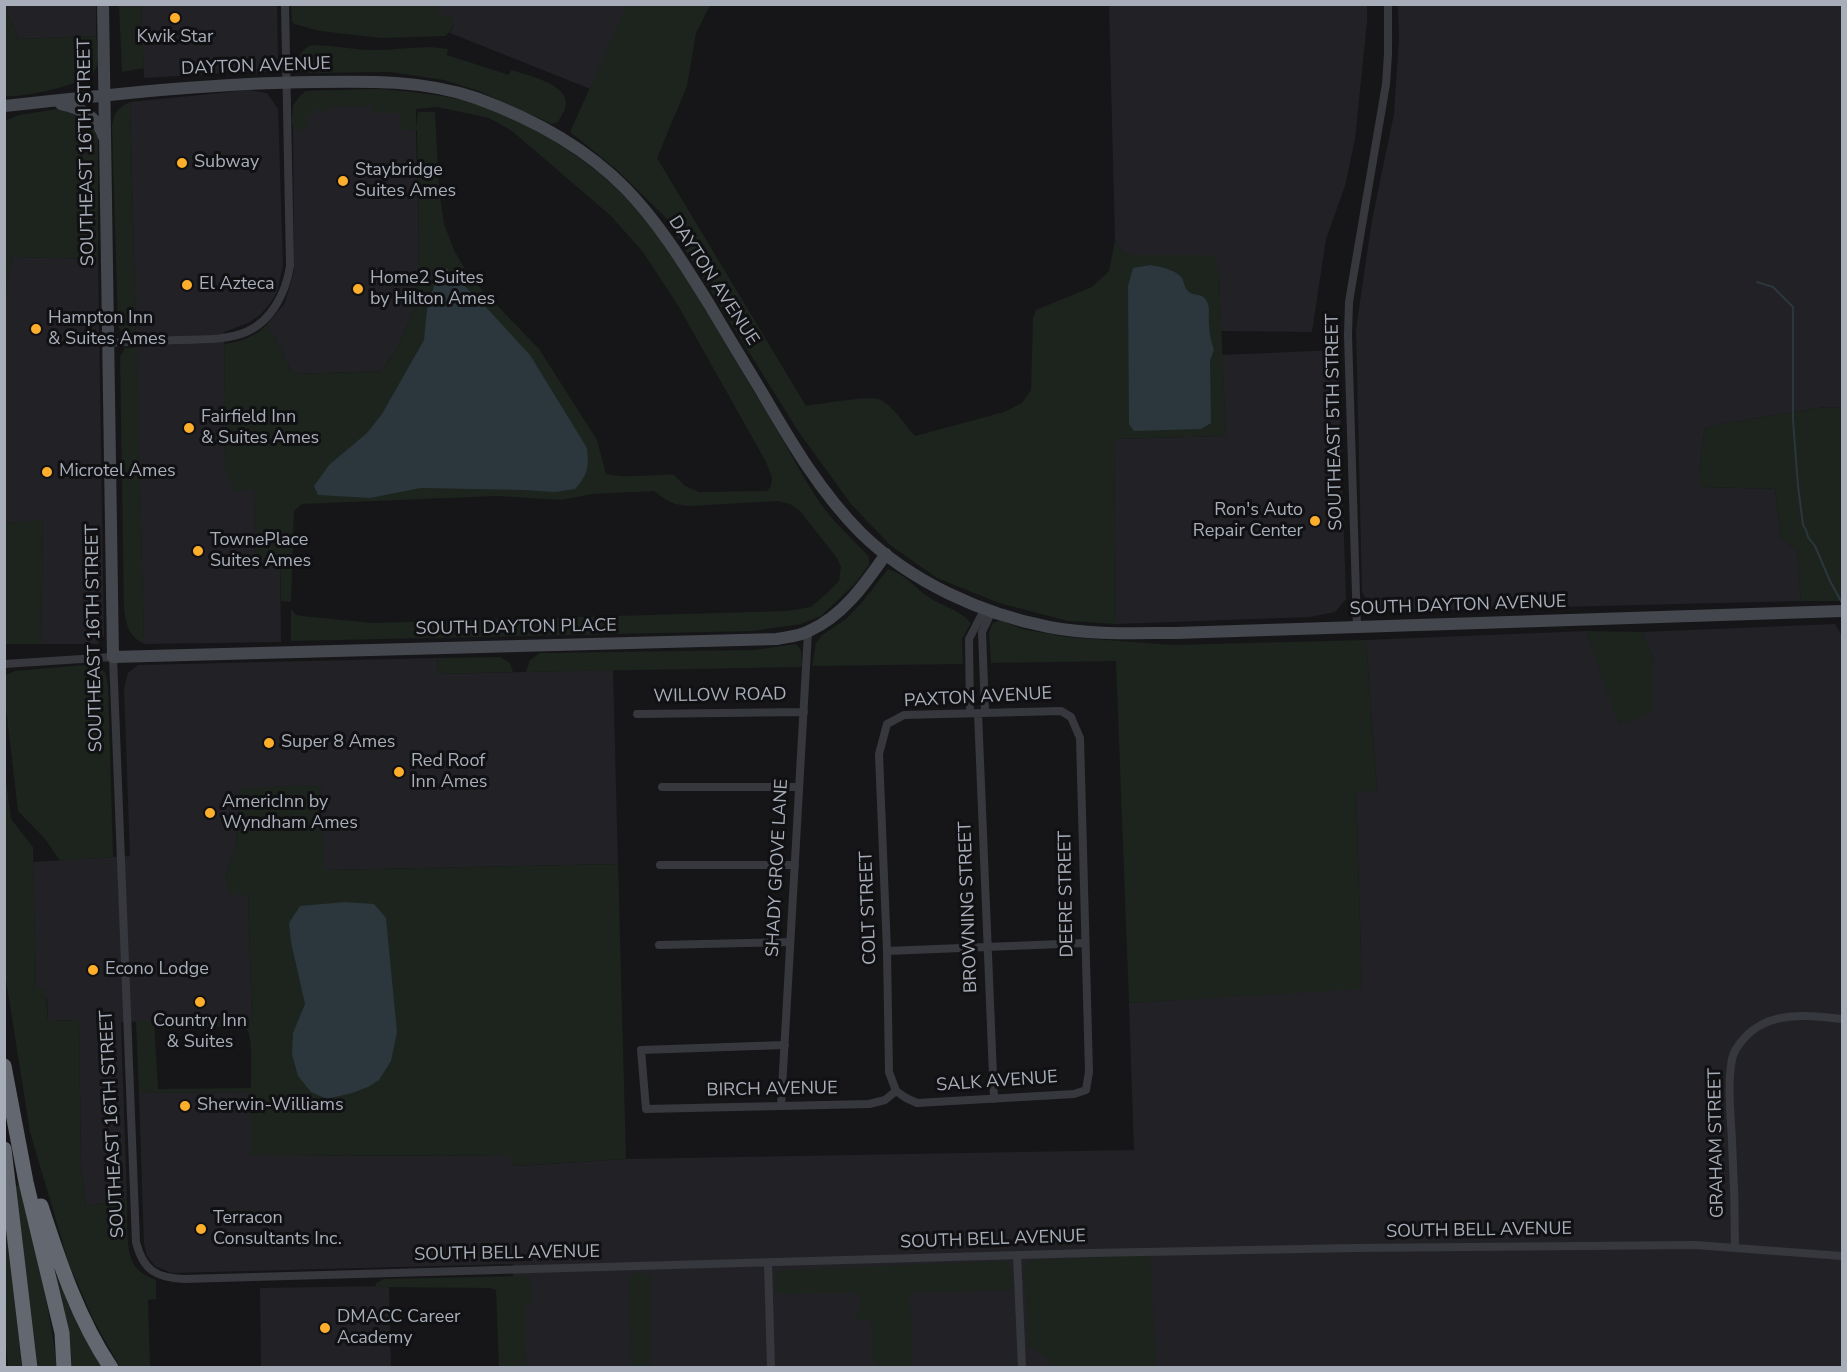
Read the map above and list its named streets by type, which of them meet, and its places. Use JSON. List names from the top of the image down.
{
  "streets": {
    "main road": [
      "DAYTON AVENUE",
      "SOUTHEAST 16TH STREET",
      "SOUTH DAYTON AVENUE",
      "SOUTH DAYTON PLACE"
    ],
    "street": [
      "SOUTHEAST 5TH STREET",
      "WILLOW ROAD",
      "PAXTON AVENUE",
      "SHADY GROVE LANE",
      "DEERE STREET",
      "BROWNING STREET",
      "COLT STREET",
      "SALK AVENUE",
      "BIRCH AVENUE",
      "GRAHAM STREET",
      "SOUTH BELL AVENUE"
    ]
  },
  "crossings": [
    ["DAYTON AVENUE", "SOUTHEAST 16TH STREET"],
    ["DAYTON AVENUE", "SOUTH DAYTON AVENUE"],
    ["DAYTON AVENUE", "SOUTH DAYTON PLACE"],
    ["DAYTON AVENUE", "BROWNING STREET"],
    ["SOUTHEAST 16TH STREET", "SOUTH DAYTON PLACE"],
    ["SOUTHEAST 16TH STREET", "SOUTH BELL AVENUE"],
    ["SOUTHEAST 5TH STREET", "SOUTH DAYTON AVENUE"],
    ["SOUTH DAYTON PLACE", "SHADY GROVE LANE"],
    ["WILLOW ROAD", "SHADY GROVE LANE"],
    ["PAXTON AVENUE", "DEERE STREET"],
    ["PAXTON AVENUE", "BROWNING STREET"],
    ["PAXTON AVENUE", "COLT STREET"],
    ["SHADY GROVE LANE", "BIRCH AVENUE"],
    ["DEERE STREET", "SALK AVENUE"],
    ["BROWNING STREET", "SALK AVENUE"],
    ["COLT STREET", "SALK AVENUE"],
    ["COLT STREET", "BIRCH AVENUE"],
    ["SALK AVENUE", "BIRCH AVENUE"],
    ["GRAHAM STREET", "SOUTH BELL AVENUE"]
  ],
  "places": [
    "Kwik Star",
    "Subway",
    "Staybridge Suites Ames",
    "El Azteca",
    "Home2 Suites by Hilton Ames",
    "Hampton Inn & Suites Ames",
    "Fairfield Inn & Suites Ames",
    "Microtel Ames",
    "Ron's Auto Repair Center",
    "TownePlace Suites Ames",
    "Super 8 Ames",
    "Red Roof Inn Ames",
    "AmericInn by Wyndham Ames",
    "Econo Lodge",
    "Country Inn & Suites",
    "Sherwin-Williams",
    "Terracon Consultants Inc.",
    "DMACC Career Academy"
  ]
}
